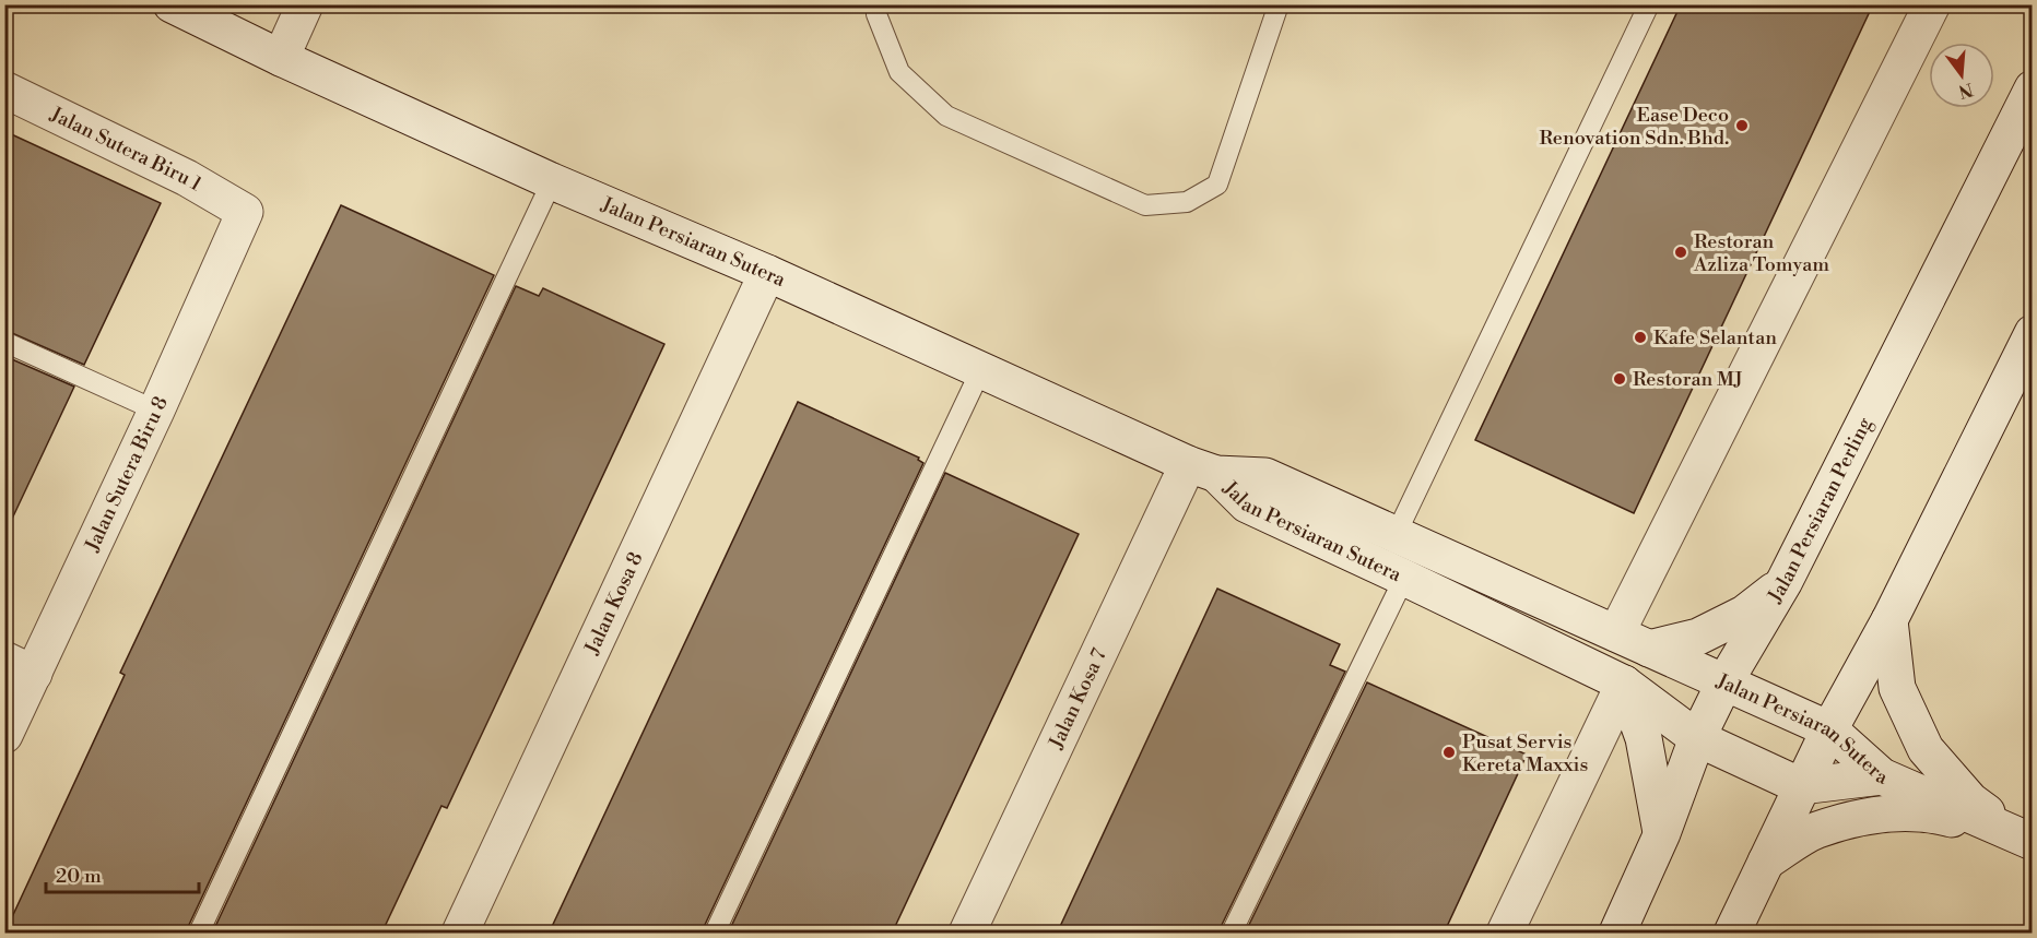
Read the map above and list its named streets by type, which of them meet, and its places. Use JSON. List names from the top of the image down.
{
  "streets": {
    "street": [
      "Jalan Sutera Biru 1",
      "Jalan Persiaran Sutera",
      "Jalan Sutera Biru 8",
      "Jalan Persiaran Perling",
      "Jalan Kosa 8",
      "Jalan Kosa 7"
    ]
  },
  "crossings": [
    ["Jalan Sutera Biru 1", "Jalan Sutera Biru 8"],
    ["Jalan Persiaran Sutera", "Jalan Persiaran Perling"],
    ["Jalan Persiaran Sutera", "Jalan Kosa 8"],
    ["Jalan Persiaran Sutera", "Jalan Kosa 7"]
  ],
  "places": [
    "Ease Deco Renovation Sdn. Bhd.",
    "Restoran Azliza Tomyam",
    "Kafe Selantan",
    "Restoran MJ",
    "Pusat Servis Kereta Maxxis"
  ],
  "scale_bar": "20 m",
  "north": "bottom"
}
